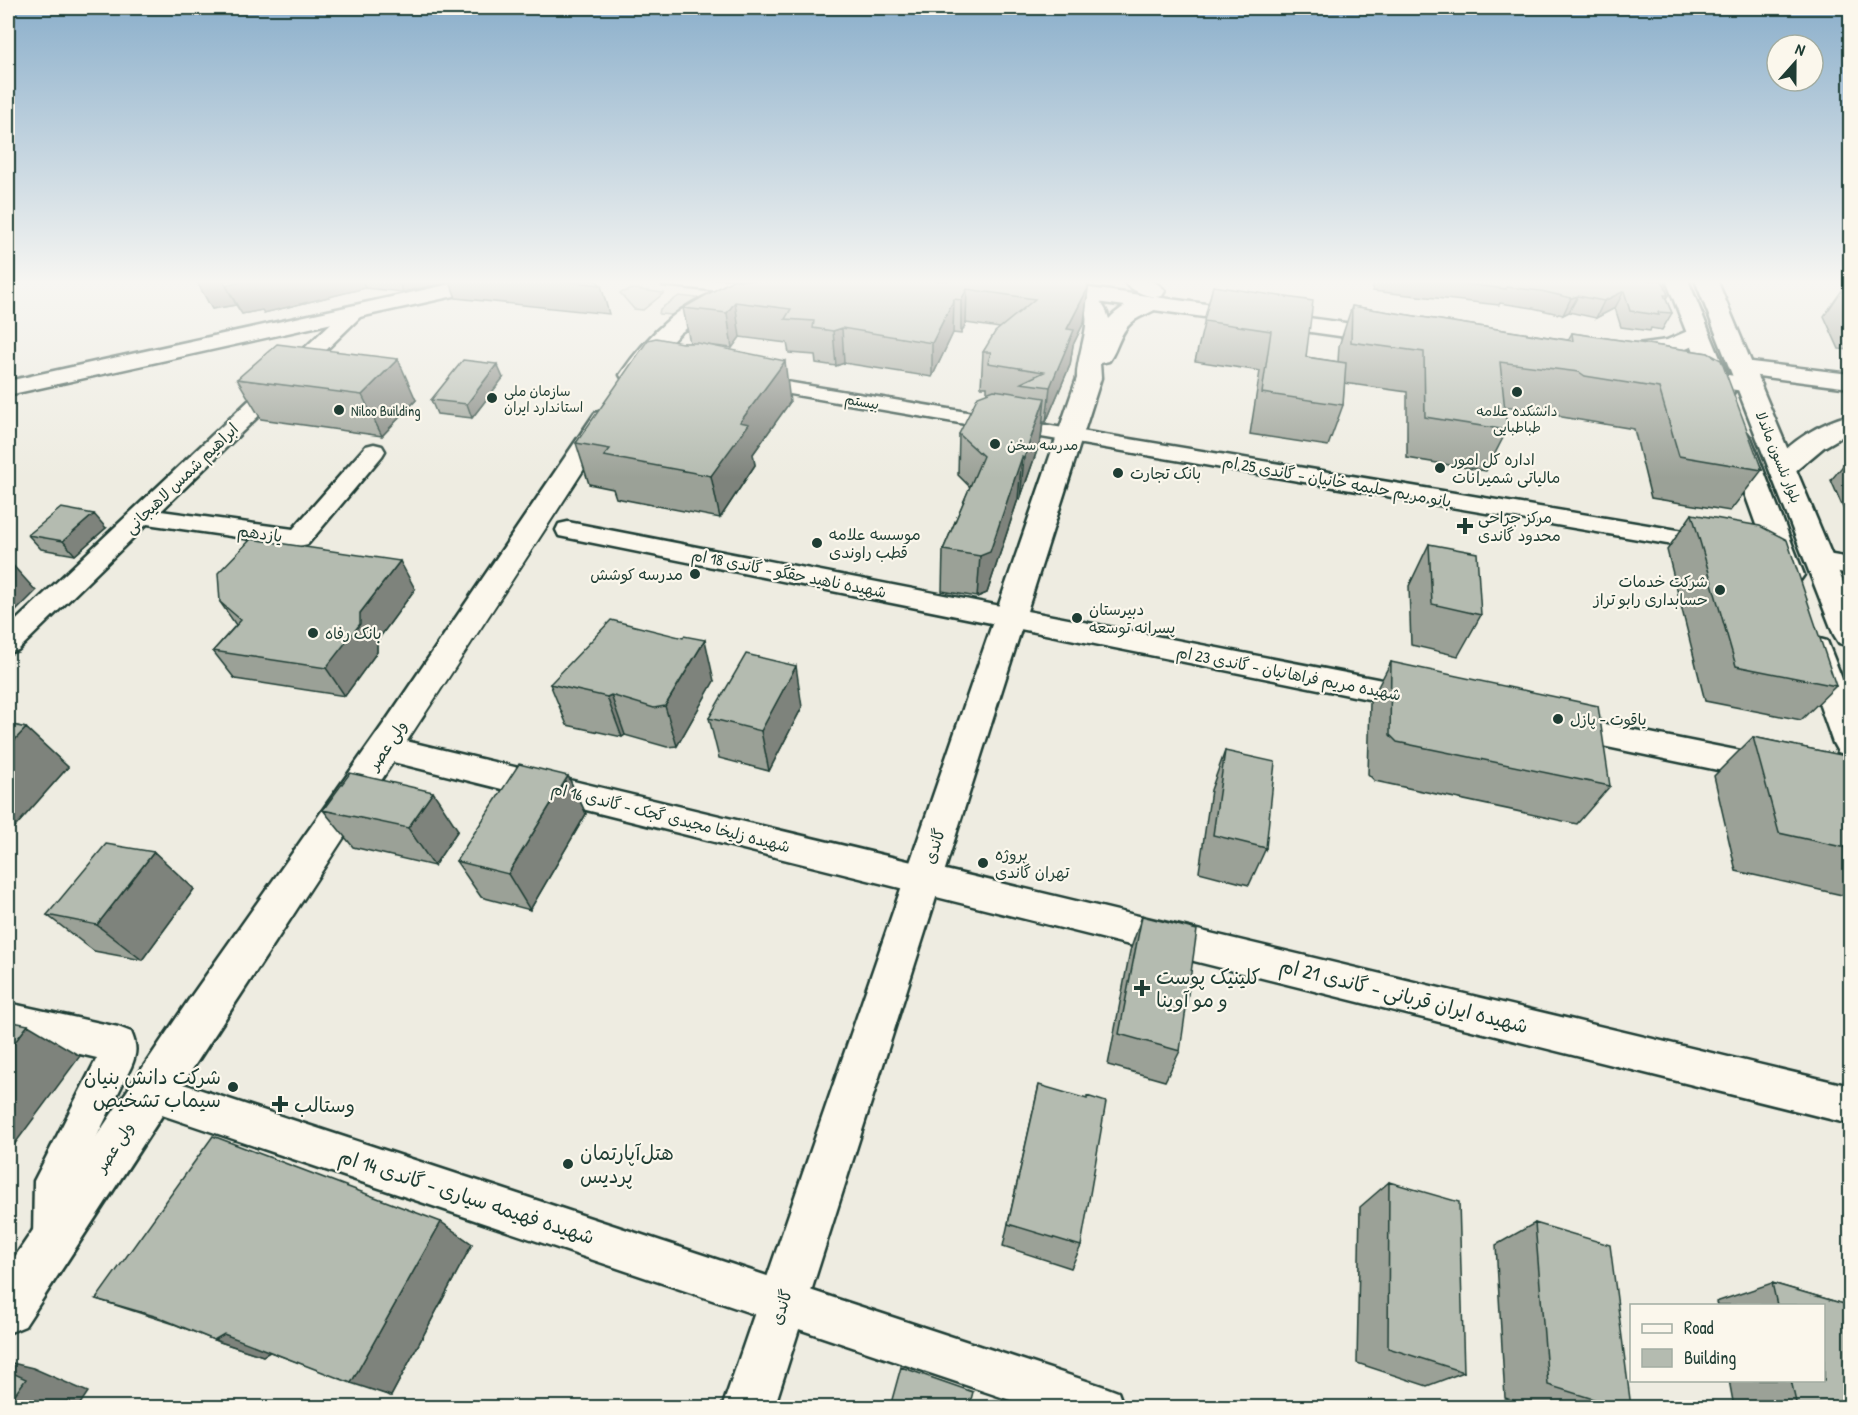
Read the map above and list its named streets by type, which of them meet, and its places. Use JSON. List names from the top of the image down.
{
  "streets": {
    "main road": ["بلوار نلسون ماندلا", "ولی عصر", "گاندی"],
    "street": [
      "بیستم",
      "ابراهیم شمس لاهیجانی",
      "بانو مریم حلیمه خانیان - گاندی 25 ام",
      "یازدهم",
      "شهیده ناهید حقگو - گاندی 18 ام",
      "شهیده مریم فراهانیان - گاندی 23 ام",
      "شهیده زلیخا مجیدی گجک - گاندی 16 ام",
      "شهیده ایران قربانی - گاندی 21 ام",
      "شهیده فهیمه سیاری - گاندی 14 ام"
    ]
  },
  "crossings": [
    ["بیستم", "بانو مریم حلیمه خانیان - گاندی 25 ام"],
    ["بیستم", "گاندی"],
    ["ابراهیم شمس لاهیجانی", "یازدهم"],
    ["بانو مریم حلیمه خانیان - گاندی 25 ام", "گاندی"],
    ["شهیده ناهید حقگو - گاندی 18 ام", "شهیده مریم فراهانیان - گاندی 23 ام"],
    ["شهیده ناهید حقگو - گاندی 18 ام", "گاندی"],
    ["شهیده مریم فراهانیان - گاندی 23 ام", "گاندی"],
    ["ولی عصر", "شهیده زلیخا مجیدی گجک - گاندی 16 ام"],
    ["ولی عصر", "شهیده فهیمه سیاری - گاندی 14 ام"],
    ["شهیده زلیخا مجیدی گجک - گاندی 16 ام", "گاندی"],
    ["شهیده زلیخا مجیدی گجک - گاندی 16 ام", "شهیده ایران قربانی - گاندی 21 ام"],
    ["گاندی", "شهیده ایران قربانی - گاندی 21 ام"],
    ["گاندی", "شهیده فهیمه سیاری - گاندی 14 ام"]
  ],
  "places": {
    "other": [
      "دانشکده علامه طباطبایی",
      "سازمان ملی استاندارد ایران",
      "Niloo Building",
      "مدرسه سخن",
      "اداره کل امور مالیاتی شمیرانات",
      "بانک تجارت",
      "موسسه علامه قطب راوندی",
      "مدرسه کوشش",
      "شرکت خدمات حسابداری رابو تراز",
      "دبیرستان پسرانه توسعه",
      "بانک رفاه",
      "یاقوت - پازل",
      "پروژه تهران گاندی",
      "شرکت دانش بنیان سیماب تشخیص",
      "هتل‌آپارتمان پردیس"
    ],
    "health": ["مرکز جراحی محدود گاندی", "کلینیک پوست و مو آوینا", "وستالب"]
  },
  "legend": ["Road", "Building"],
  "north": "top"
}
